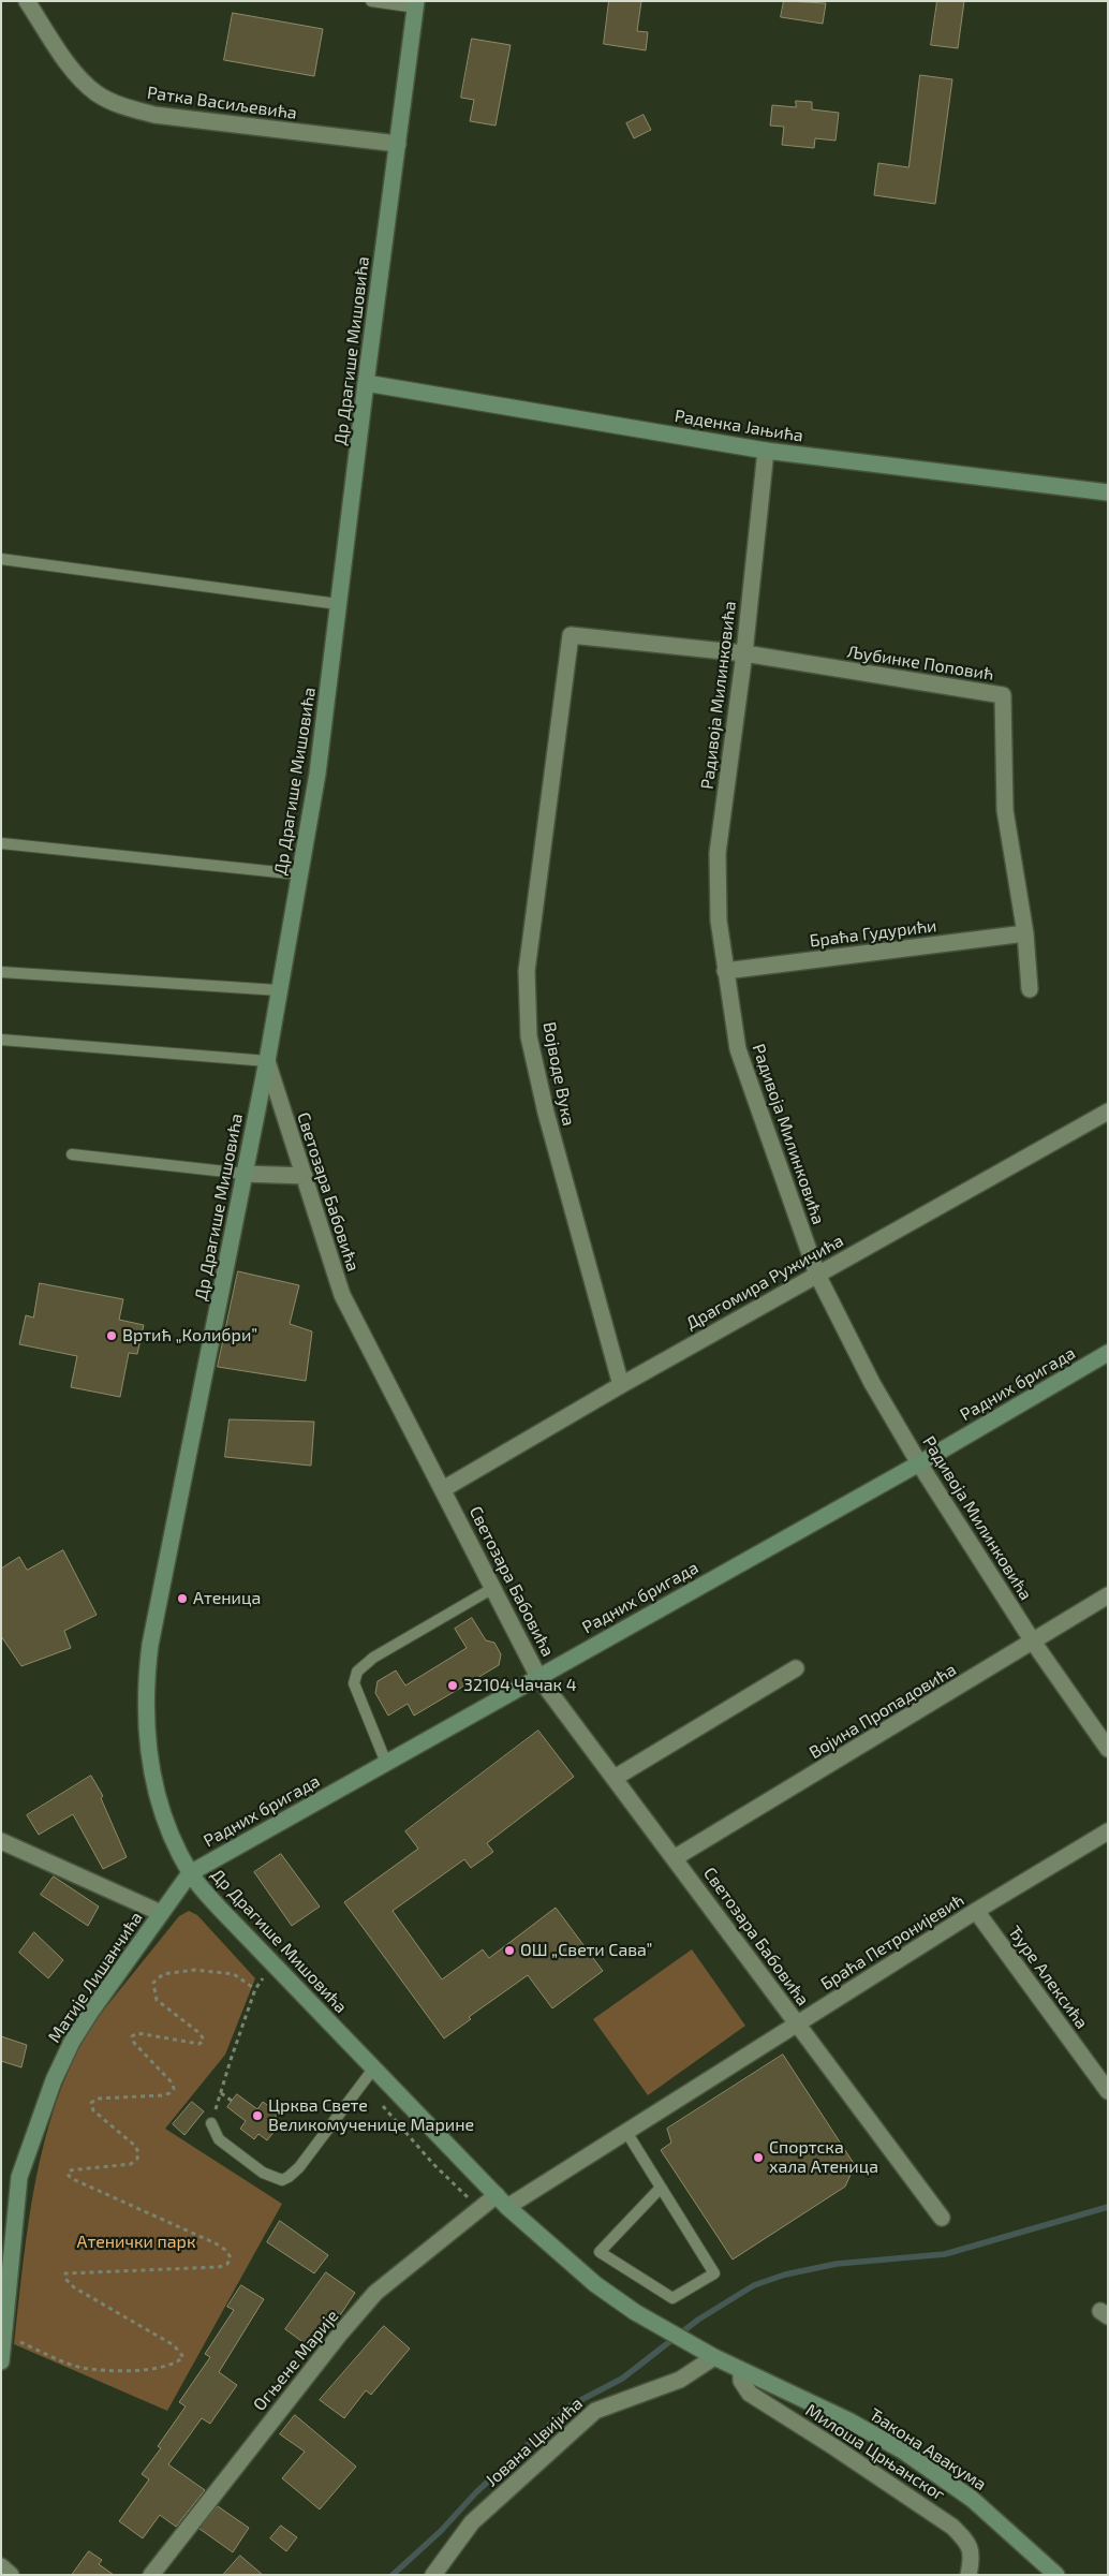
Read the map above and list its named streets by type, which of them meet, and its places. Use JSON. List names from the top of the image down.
{
  "streets": {
    "main road": [
      "Др Драгише Мишовића",
      "Раденка Јањића",
      "Радних бригада",
      "Матије Лишанчића",
      "Ђакона Авакума"
    ],
    "street": [
      "Ратка Васиљевића",
      "Љубинке Поповић",
      "Радивоја Милинковића",
      "Браћа Гудурићи",
      "Војводе Вука",
      "Светозара Бабовића",
      "Драгомира Ружичића",
      "Војина Пропадовића",
      "Браћа Петронијевић",
      "Ђуре Алексића",
      "Огњене Марије",
      "Јована Цвијића",
      "Милоша Црњанског"
    ]
  },
  "crossings": [
    ["Ратка Васиљевића", "Др Драгише Мишовића"],
    ["Др Драгише Мишовића", "Раденка Јањића"],
    ["Др Драгише Мишовића", "Светозара Бабовића"],
    ["Др Драгише Мишовића", "Радних бригада"],
    ["Др Драгише Мишовића", "Браћа Петронијевић"],
    ["Др Драгише Мишовића", "Матије Лишанчића"],
    ["Др Драгише Мишовића", "Огњене Марије"],
    ["Др Драгише Мишовића", "Јована Цвијића"],
    ["Др Драгише Мишовића", "Ђакона Авакума"],
    ["Раденка Јањића", "Радивоја Милинковића"],
    ["Љубинке Поповић", "Радивоја Милинковића"],
    ["Љубинке Поповић", "Браћа Гудурићи"],
    ["Љубинке Поповић", "Војводе Вука"],
    ["Радивоја Милинковића", "Браћа Гудурићи"],
    ["Радивоја Милинковића", "Драгомира Ружичића"],
    ["Радивоја Милинковића", "Радних бригада"],
    ["Радивоја Милинковића", "Војина Пропадовића"],
    ["Војводе Вука", "Драгомира Ружичића"],
    ["Светозара Бабовића", "Драгомира Ружичића"],
    ["Светозара Бабовића", "Радних бригада"],
    ["Светозара Бабовића", "Војина Пропадовића"],
    ["Светозара Бабовића", "Браћа Петронијевић"],
    ["Радних бригада", "Матије Лишанчића"],
    ["Браћа Петронијевић", "Ђуре Алексића"],
    ["Браћа Петронијевић", "Огњене Марије"],
    ["Јована Цвијића", "Ђакона Авакума"],
    ["Ђакона Авакума", "Милоша Црњанског"]
  ],
  "parks": ["Атенички парк"],
  "places": [
    "Вртић „Колибри”",
    "Атеница",
    "32104 Чачак 4",
    "ОШ „Свети Сава”",
    "Црква Свете Великомученице Марине",
    "Спортска хала Атеница"
  ]
}
